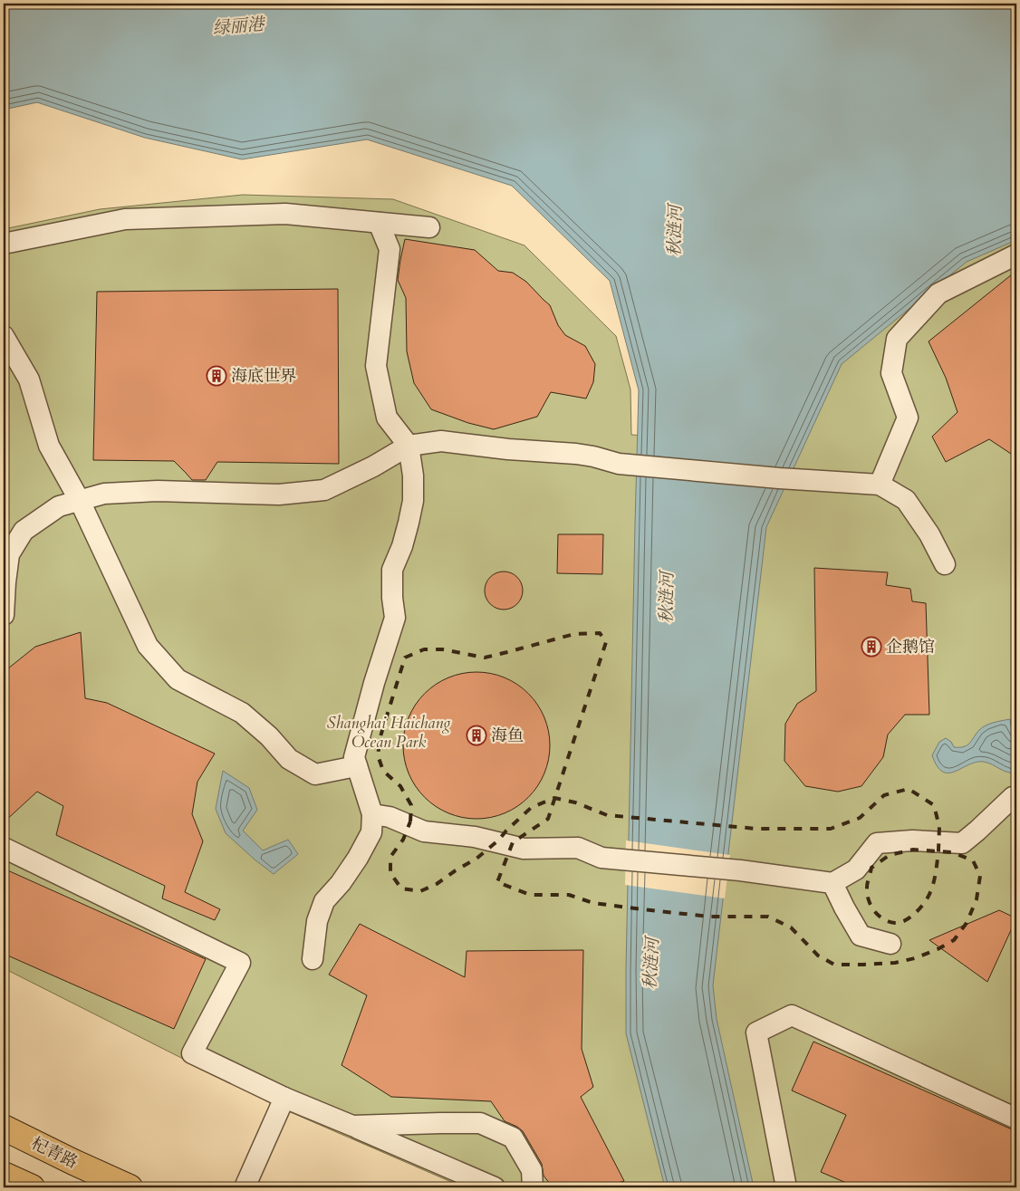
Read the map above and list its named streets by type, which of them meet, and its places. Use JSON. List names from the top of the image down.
{
  "streets": {
    "main road": ["杞青路"]
  },
  "water": ["绿丽港", "秋涟河"],
  "parks": ["Shanghai Haichang Ocean Park"],
  "places": {
    "building": ["海底世界", "企鹅馆", "海鱼"]
  }
}
